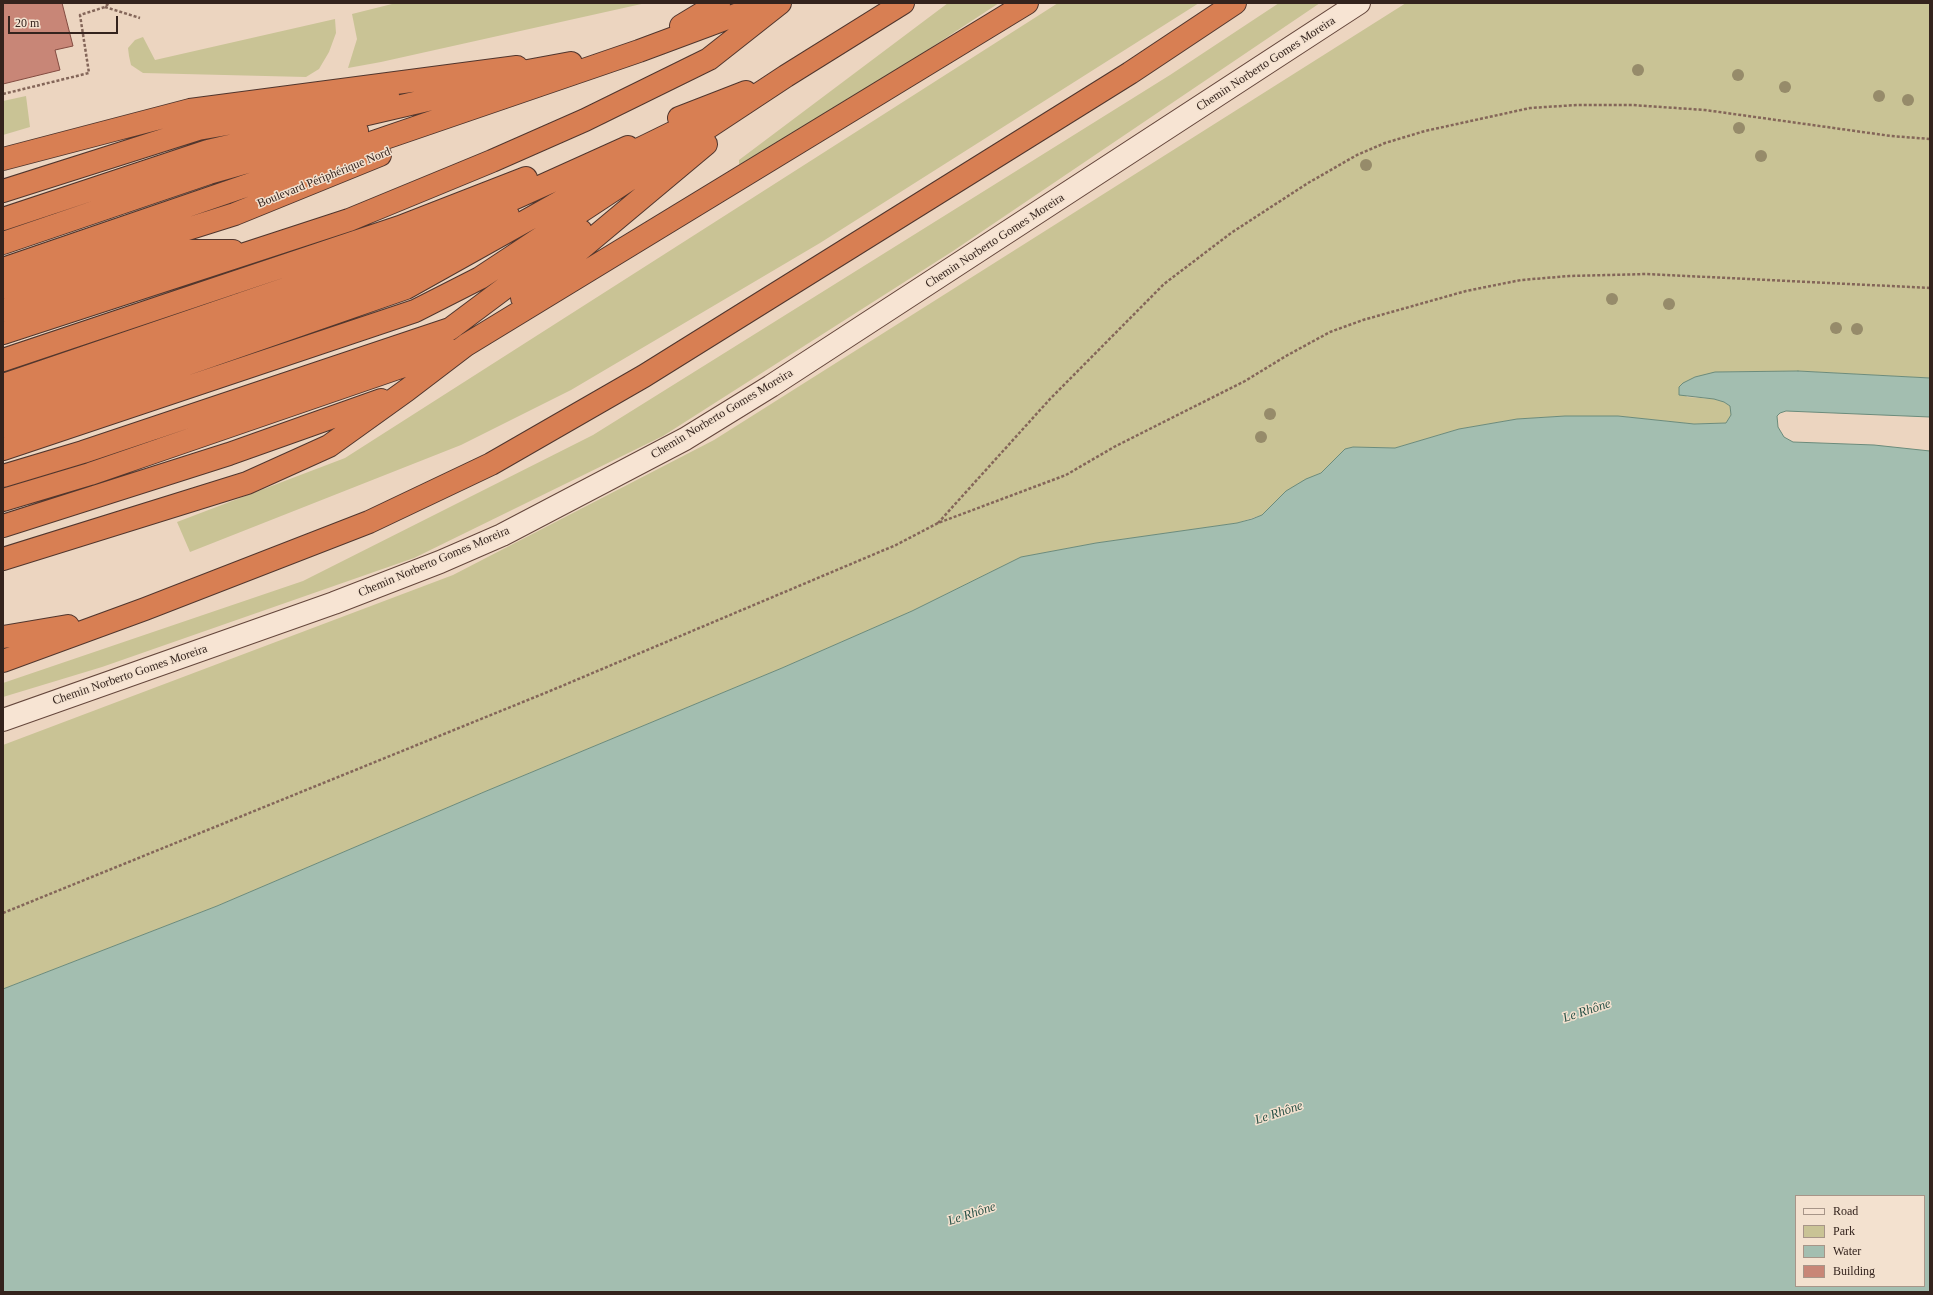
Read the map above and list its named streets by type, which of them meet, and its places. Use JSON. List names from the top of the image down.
{
  "streets": {
    "highway": ["Boulevard Périphérique Nord"],
    "main road": ["Chemin Norberto Gomes Moreira"]
  },
  "water": ["Le Rhône"],
  "legend": [
    "Road",
    "Park",
    "Water",
    "Building"
  ],
  "scale_bar": "20 m"
}
